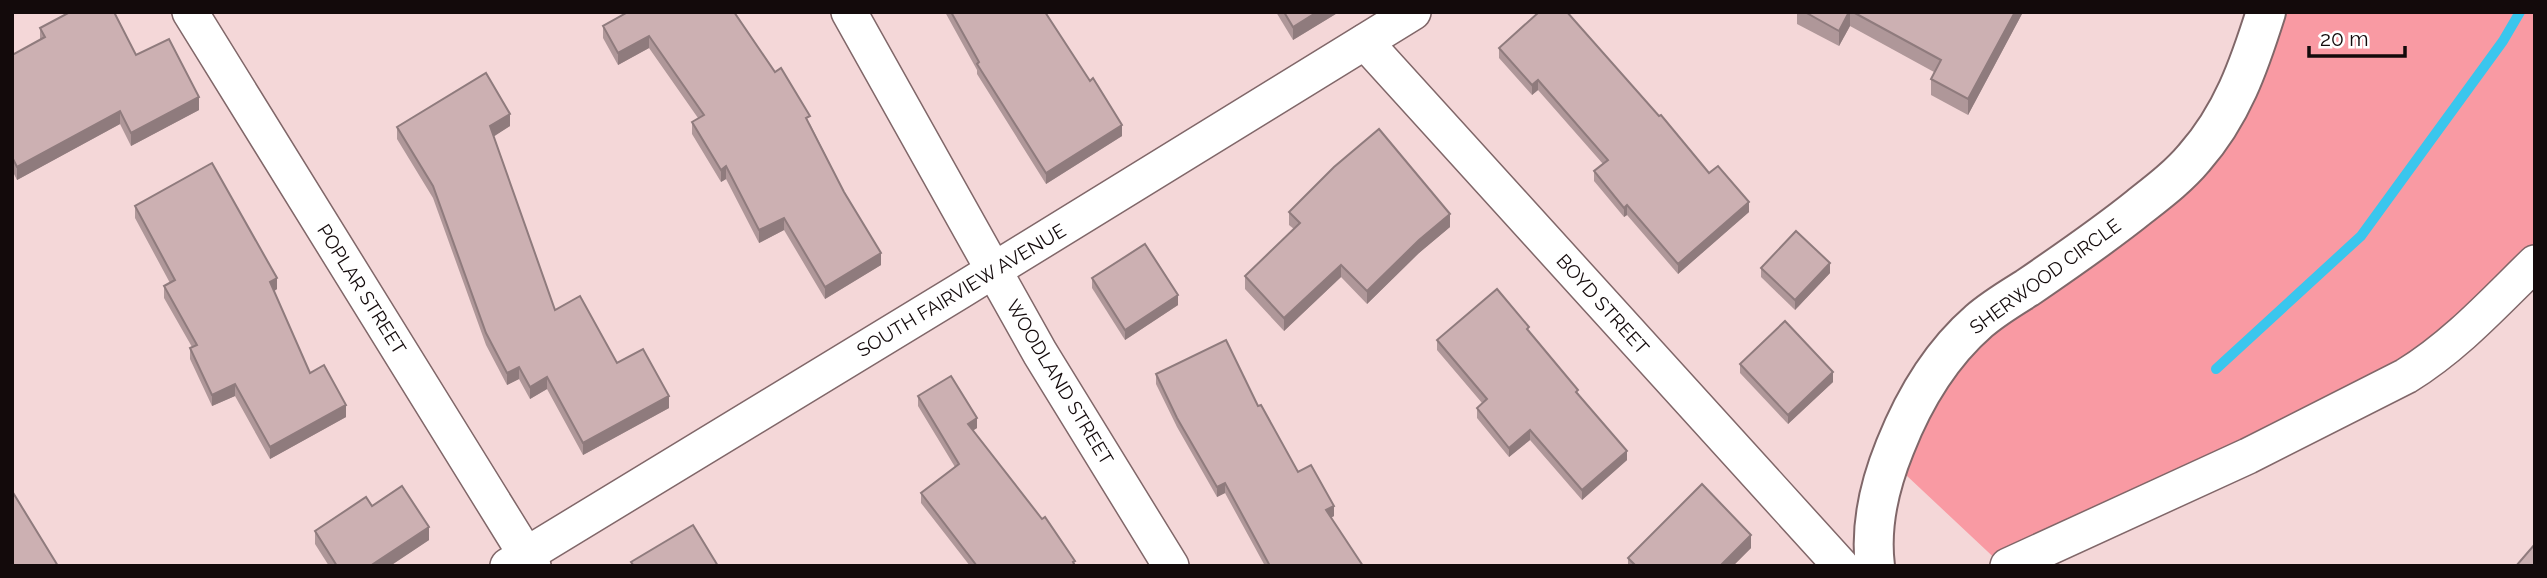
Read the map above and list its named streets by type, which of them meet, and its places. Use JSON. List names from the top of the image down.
{
  "streets": {
    "street": [
      "SHERWOOD CIRCLE",
      "POPLAR STREET",
      "SOUTH FAIRVIEW AVENUE",
      "BOYD STREET",
      "WOODLAND STREET"
    ]
  },
  "crossings": [
    ["POPLAR STREET", "SOUTH FAIRVIEW AVENUE"],
    ["SOUTH FAIRVIEW AVENUE", "BOYD STREET"],
    ["SOUTH FAIRVIEW AVENUE", "WOODLAND STREET"]
  ],
  "scale_bar": "20 m"
}
